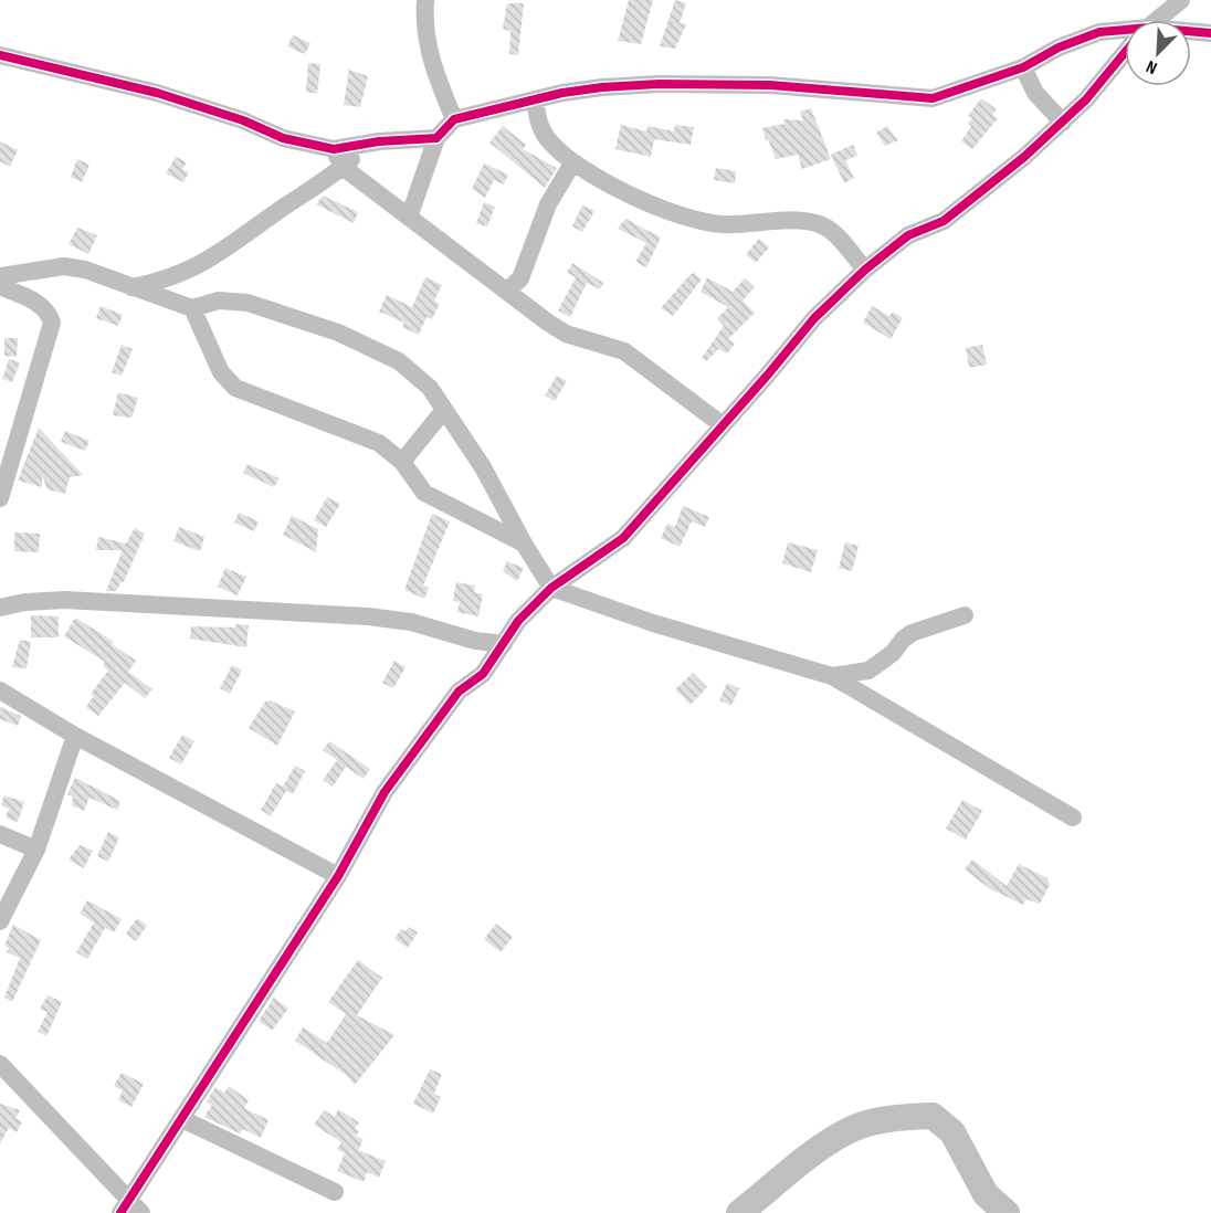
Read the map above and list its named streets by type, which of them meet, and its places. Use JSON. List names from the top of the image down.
{
  "north": "bottom left"
}
